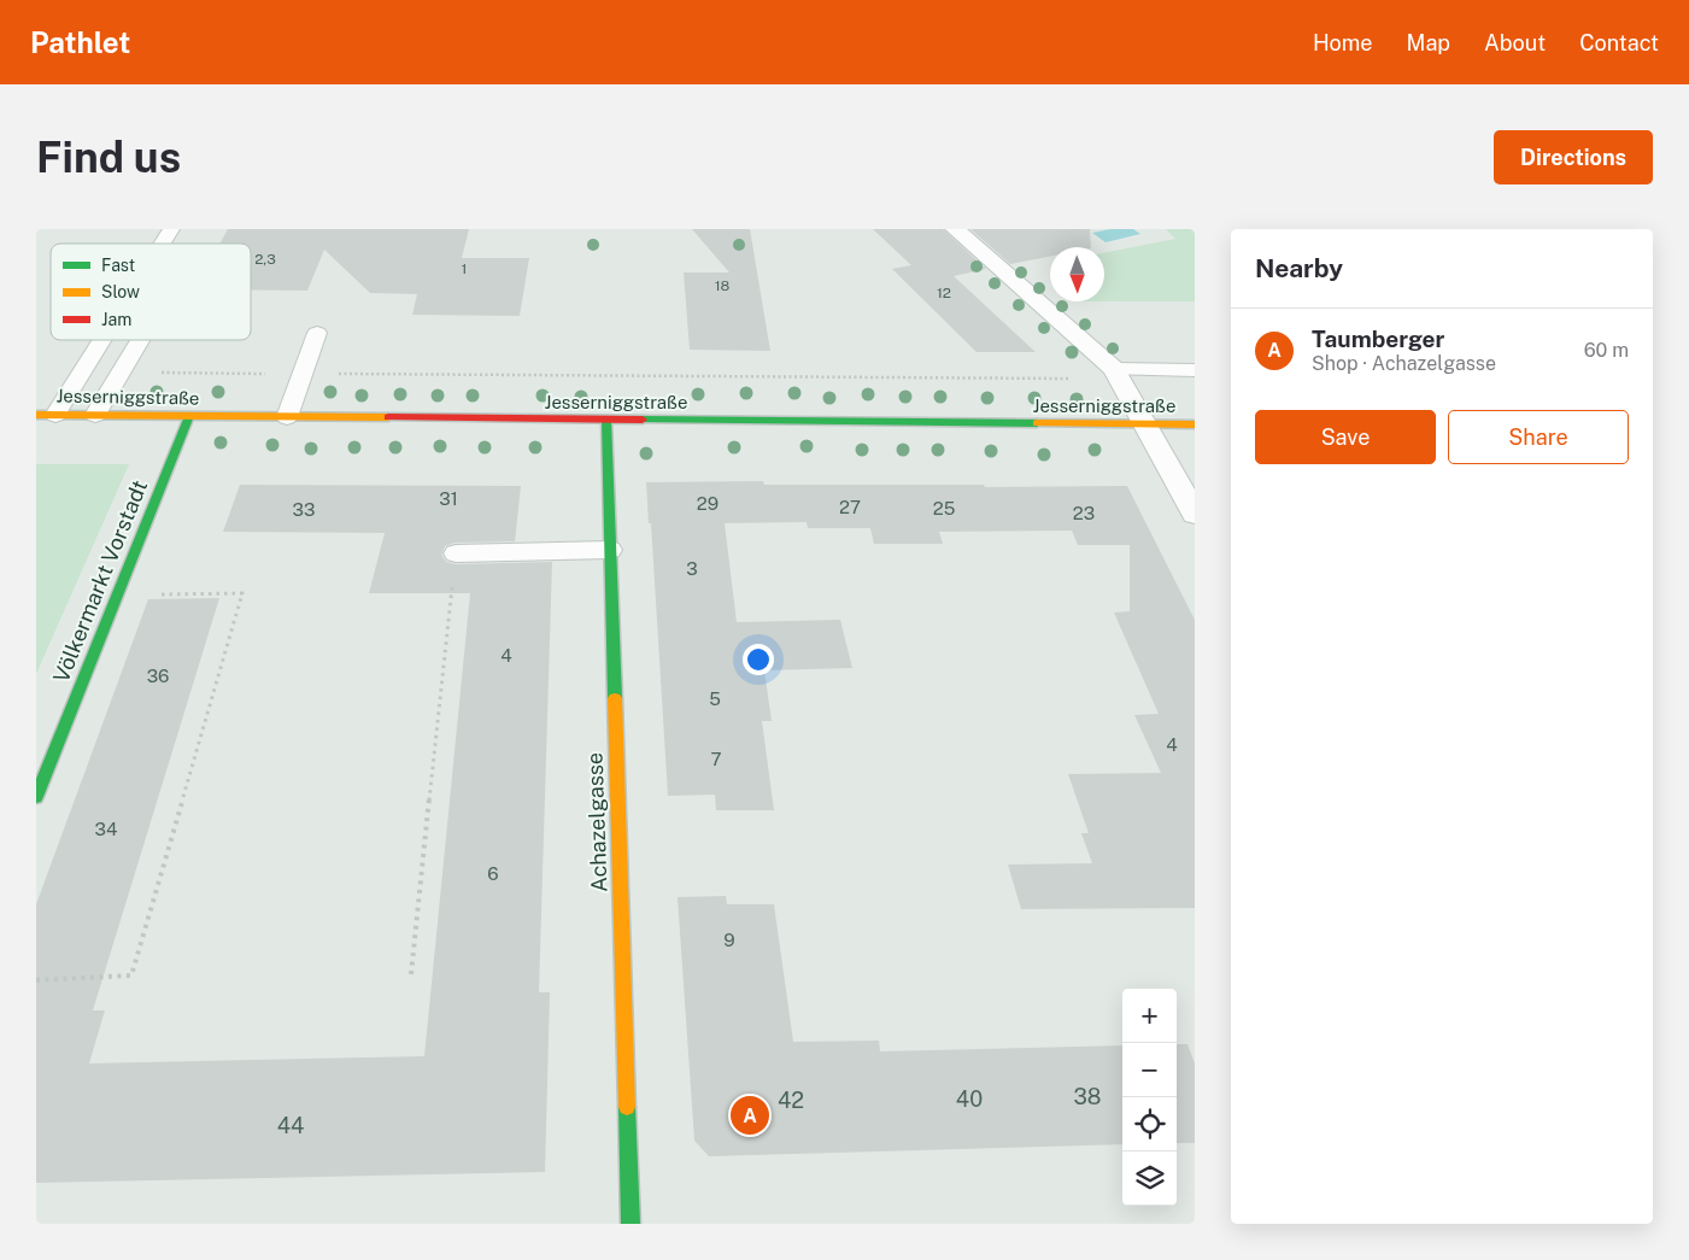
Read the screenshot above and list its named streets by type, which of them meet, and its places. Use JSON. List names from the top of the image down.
{
  "streets": {
    "street": ["Jesserniggstraße", "Völkermarkt Vorstadt", "Achazelgasse"]
  },
  "crossings": [
    ["Jesserniggstraße", "Völkermarkt Vorstadt"],
    ["Jesserniggstraße", "Achazelgasse"]
  ],
  "house_numbers": [
    "2,3",
    "1",
    "18",
    "12",
    "31",
    "29",
    "27",
    "25",
    "33",
    "23",
    "3",
    "4",
    "36",
    "5",
    "4",
    "7",
    "34",
    "6",
    "9",
    "38",
    "40",
    "42",
    "44"
  ],
  "legend": ["Fast", "Slow", "Jam"],
  "north": "bottom",
  "page": {
    "header": "Pathlet",
    "nav": [
      "Home",
      "Map",
      "About",
      "Contact"
    ],
    "buttons": [
      "Directions",
      ["Save", "Share"]
    ],
    "title": "Find us",
    "heading": "Nearby",
    "list": [
      {
        "mark": "A",
        "name": "Taumberger",
        "note": "Shop · Achazelgasse",
        "value": "60 m"
      }
    ],
    "map_buttons": ["+", "−"],
    "pins": "A"
  }
}
